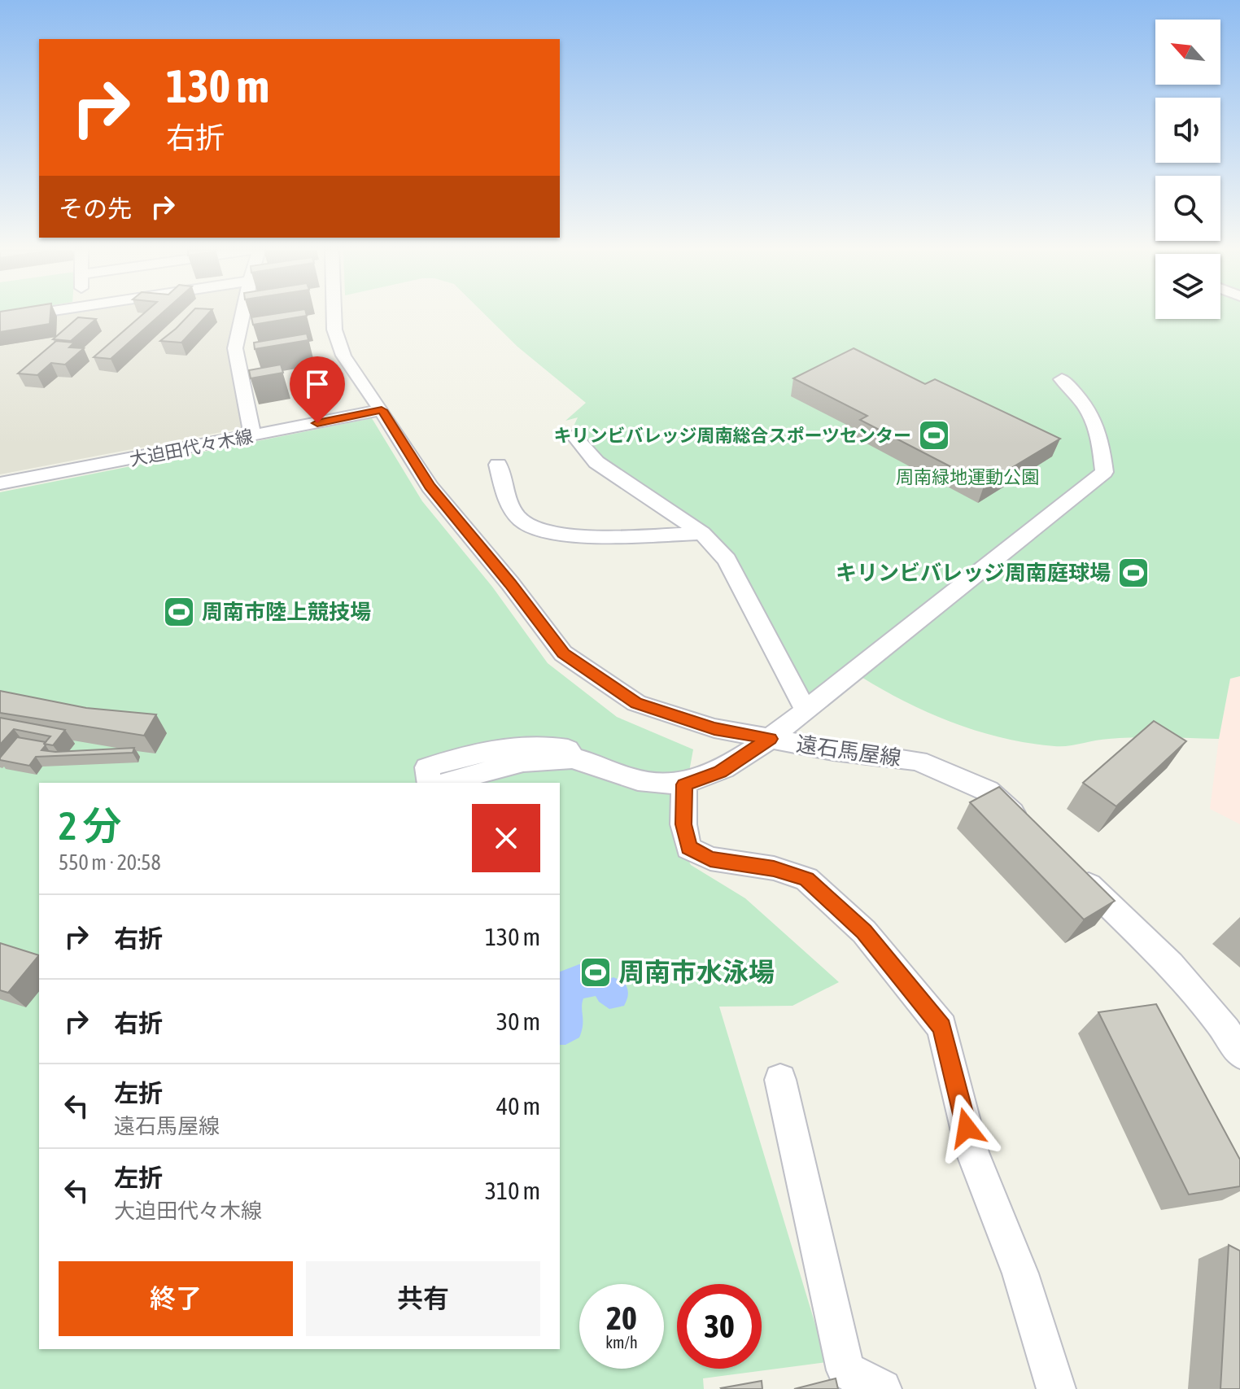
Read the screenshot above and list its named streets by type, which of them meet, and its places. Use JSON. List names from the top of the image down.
{
  "streets": {
    "street": ["大迫田代々木線", "遠石馬屋線"]
  },
  "crossings": [
    ["大迫田代々木線", "遠石馬屋線"]
  ],
  "parks": ["周南緑地運動公園"],
  "places": {
    "sports": [
      "キリンビバレッジ周南総合スポーツセンター",
      "キリンビバレッジ周南庭球場",
      "周南市陸上競技場",
      "周南市水泳場"
    ]
  },
  "north": "top left",
  "page": {
    "turn": ["130 m", "右折"],
    "then": "その先",
    "heading": ["2 分", "550 m · 20:58"],
    "list": [
      {
        "name": "右折",
        "value": "130 m"
      },
      {
        "name": "右折",
        "value": "30 m"
      },
      {
        "name": "左折",
        "note": "遠石馬屋線",
        "value": "40 m"
      },
      {
        "name": "左折",
        "note": "大迫田代々木線",
        "value": "310 m"
      }
    ],
    "buttons": ["終了", "共有"],
    "speed": "20 km/h",
    "limit": "30"
  }
}
